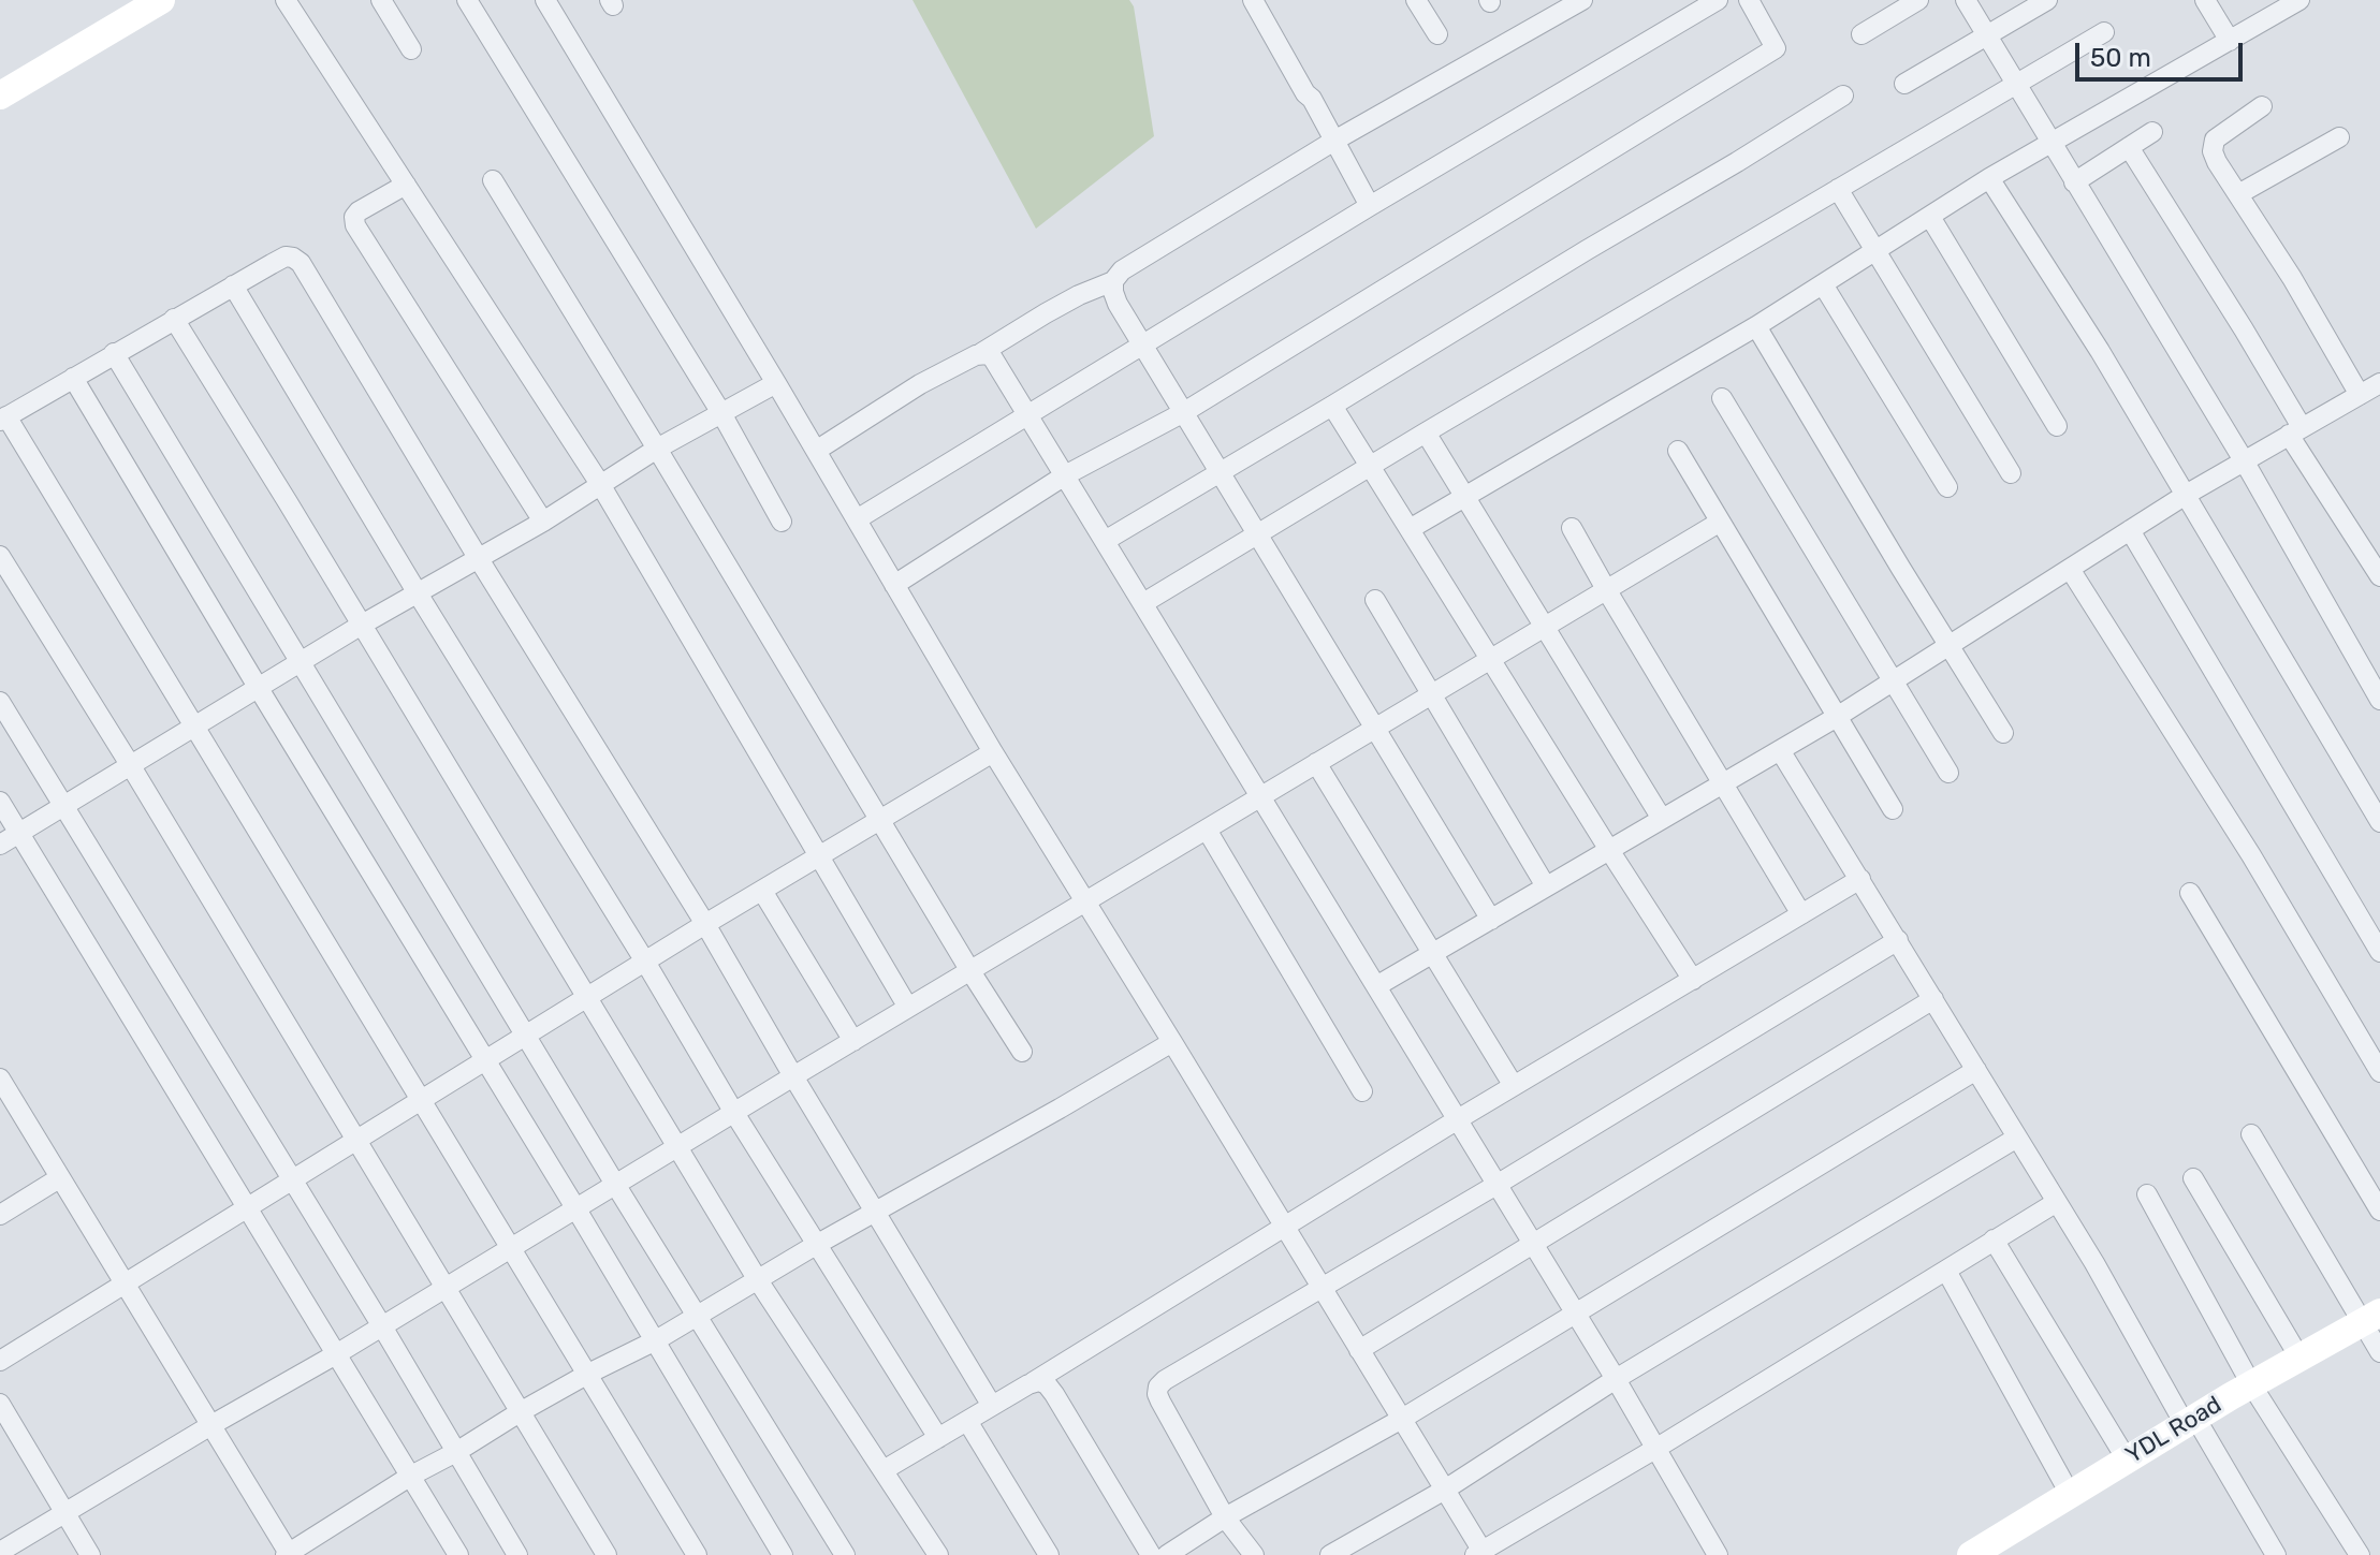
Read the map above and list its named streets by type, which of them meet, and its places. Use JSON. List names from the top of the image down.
{
  "streets": {
    "street": ["YDL Road"]
  },
  "scale_bar": "50 m"
}
